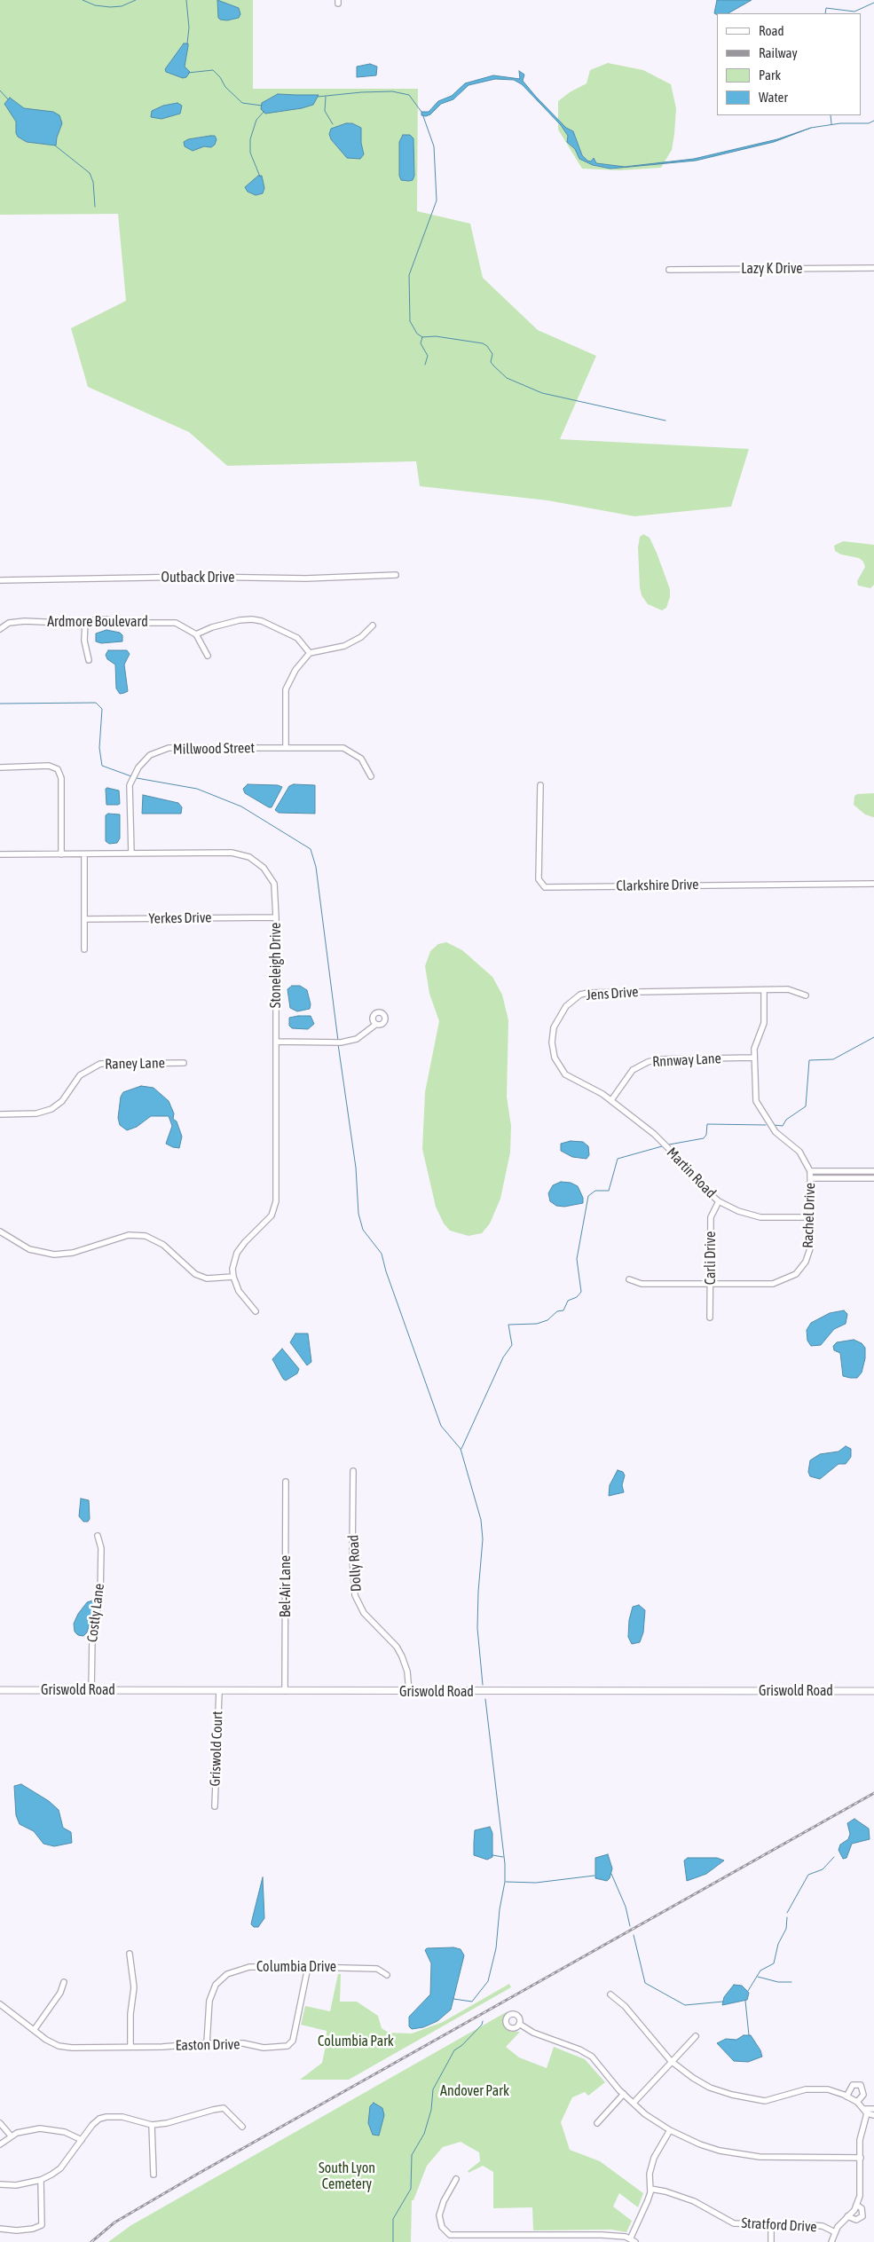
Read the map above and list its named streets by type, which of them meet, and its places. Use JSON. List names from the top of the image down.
{
  "streets": {
    "street": [
      "Lazy K Drive",
      "Outback Drive",
      "Ardmore Boulevard",
      "Millwood Street",
      "Clarkshire Drive",
      "Yerkes Drive",
      "Stoneleigh Drive",
      "Jens Drive",
      "Rnnway Lane",
      "Raney Lane",
      "Martin Road",
      "Rachel Drive",
      "Carli Drive",
      "Dolly Road",
      "Bel-Air Lane",
      "Costly Lane",
      "Griswold Road",
      "Griswold Court",
      "Columbia Drive",
      "Easton Drive",
      "Stratford Drive"
    ]
  },
  "crossings": [
    ["Millwood Street", "Stoneleigh Drive"],
    ["Yerkes Drive", "Stoneleigh Drive"],
    ["Jens Drive", "Rnnway Lane"],
    ["Jens Drive", "Martin Road"],
    ["Rnnway Lane", "Martin Road"],
    ["Martin Road", "Rachel Drive"],
    ["Martin Road", "Carli Drive"],
    ["Rachel Drive", "Carli Drive"],
    ["Dolly Road", "Griswold Road"],
    ["Bel-Air Lane", "Griswold Road"],
    ["Costly Lane", "Griswold Road"],
    ["Griswold Road", "Griswold Court"],
    ["Columbia Drive", "Easton Drive"]
  ],
  "parks": ["Columbia Park", "Andover Park", "South Lyon Cemetery"],
  "legend": [
    "Road",
    "Railway",
    "Park",
    "Water"
  ]
}
